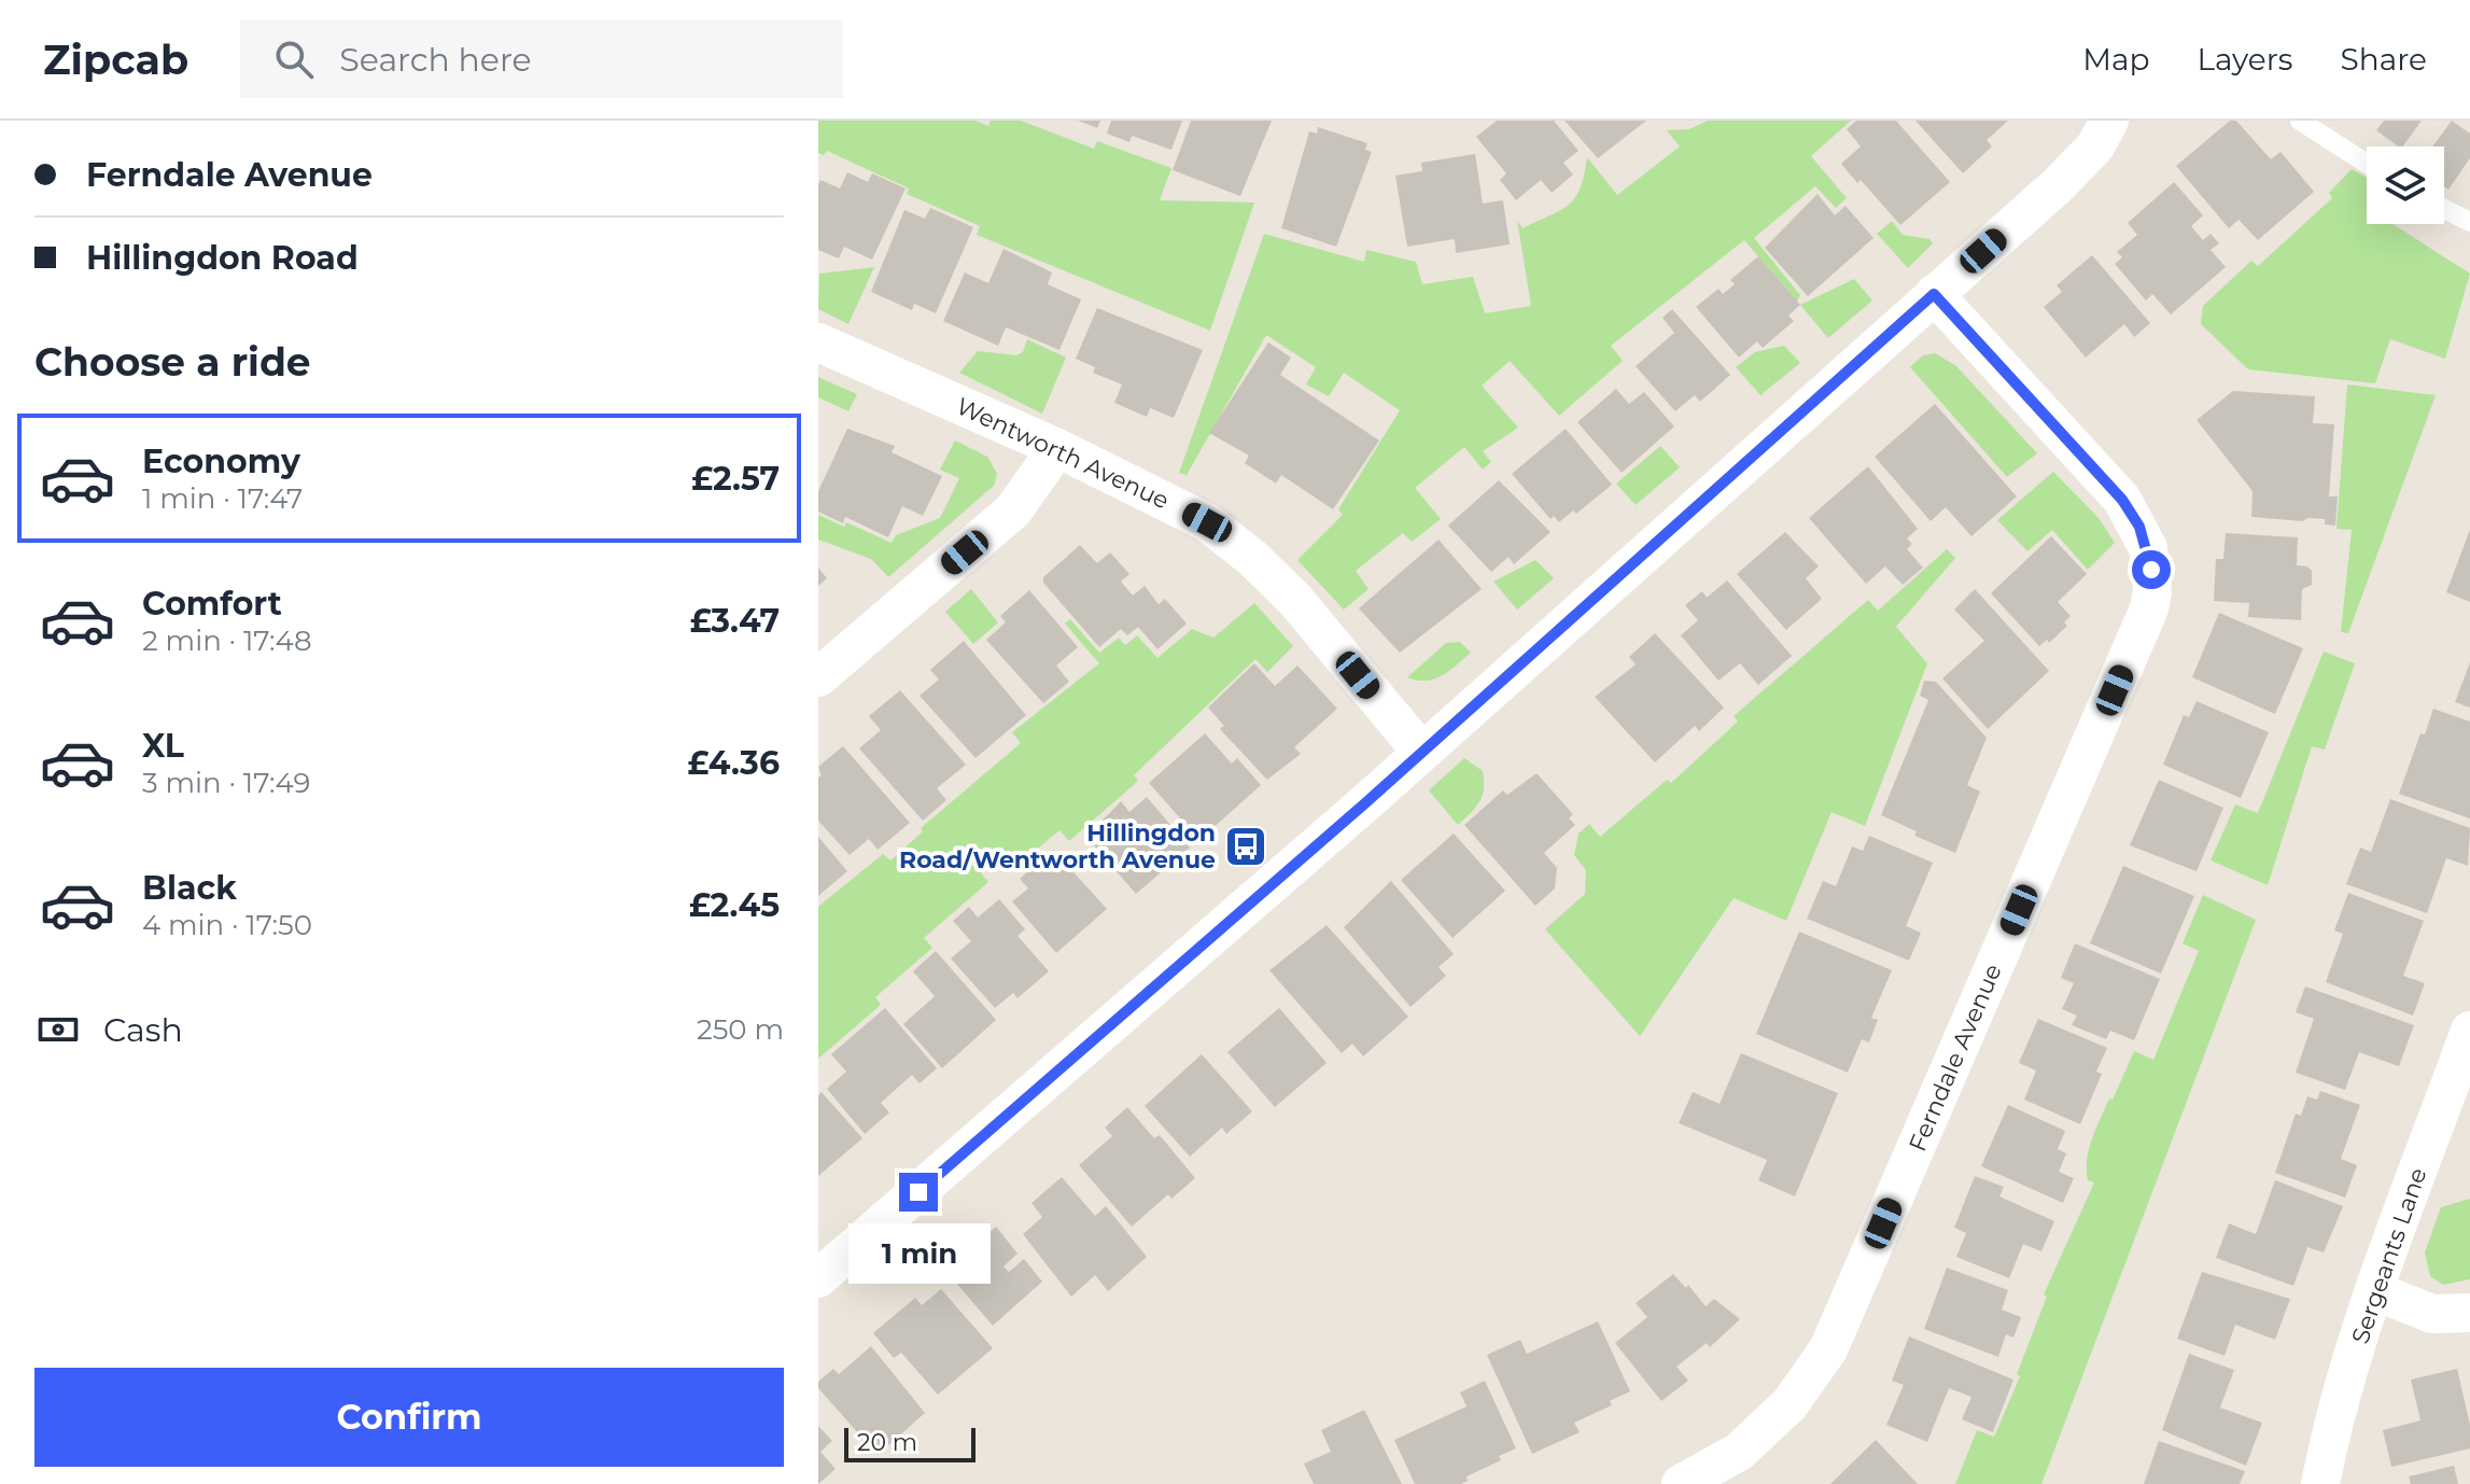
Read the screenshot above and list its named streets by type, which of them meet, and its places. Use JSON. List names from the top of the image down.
{
  "streets": {
    "street": ["Wentworth Avenue", "Ferndale Avenue", "Sergeants Lane"]
  },
  "places": {
    "bus stop": ["Hillingdon Road/Wentworth Avenue"]
  },
  "scale_bar": "20 m",
  "page": {
    "header": "Zipcab",
    "search": "Search here",
    "nav": ["Map", "Layers", "Share"],
    "banner": ["Ferndale Avenue", "Hillingdon Road"],
    "heading": "Choose a ride",
    "list": [
      {
        "name": "Economy",
        "note": "1 min · 17:47",
        "value": "£2.57"
      },
      {
        "name": "Comfort",
        "note": "2 min · 17:48",
        "value": "£3.47"
      },
      {
        "name": "XL",
        "note": "3 min · 17:49",
        "value": "£4.36"
      },
      {
        "name": "Black",
        "note": "4 min · 17:50",
        "value": "£2.45"
      }
    ],
    "pay": ["Cash", "250 m"],
    "bubble": "1 min",
    "buttons": "Confirm",
    "scale": "20 m"
  }
}
